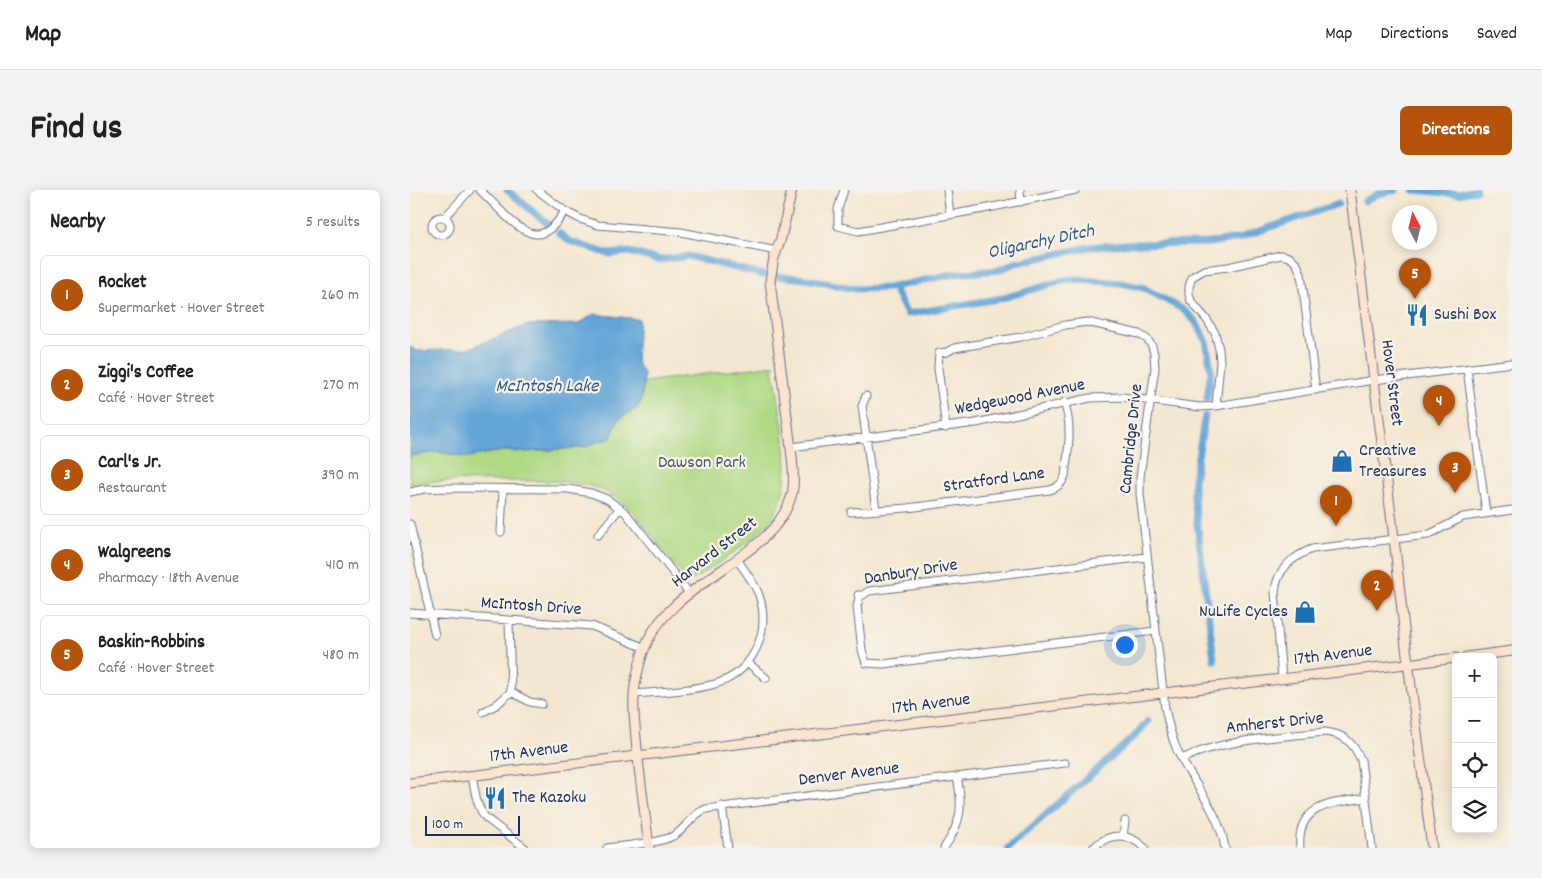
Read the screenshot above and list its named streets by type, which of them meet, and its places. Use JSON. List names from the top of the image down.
{
  "streets": {
    "main road": ["Hover Street", "Harvard Street", "17th Avenue"],
    "street": [
      "Wedgewood Avenue",
      "Cambridge Drive",
      "Stratford Lane",
      "Danbury Drive",
      "McIntosh Drive",
      "Amherst Drive",
      "Denver Avenue"
    ]
  },
  "crossings": [
    ["Hover Street", "Wedgewood Avenue"],
    ["Hover Street", "17th Avenue"],
    ["Wedgewood Avenue", "Cambridge Drive"],
    ["Wedgewood Avenue", "Stratford Lane"],
    ["Wedgewood Avenue", "Harvard Street"],
    ["Cambridge Drive", "Danbury Drive"],
    ["Cambridge Drive", "17th Avenue"],
    ["Cambridge Drive", "Amherst Drive"],
    ["Harvard Street", "McIntosh Drive"],
    ["Harvard Street", "17th Avenue"],
    ["Harvard Street", "Denver Avenue"]
  ],
  "water": ["Oligarchy Ditch", "McIntosh Lake"],
  "parks": ["Dawson Park"],
  "places": {
    "restaurant": ["Sushi Box", "The Kazoku"],
    "shop": ["Creative Treasures", "NuLife Cycles"]
  },
  "scale_bar": "100 m",
  "north": "top",
  "page": {
    "header": "Map",
    "nav": ["Map", "Directions", "Saved"],
    "title": "Find us",
    "buttons": "Directions",
    "heading": ["Nearby", "5 results"],
    "list": [
      {
        "mark": "1",
        "name": "Rocket",
        "note": "Supermarket · Hover Street",
        "value": "260 m"
      },
      {
        "mark": "2",
        "name": "Ziggi's Coffee",
        "note": "Café · Hover Street",
        "value": "270 m"
      },
      {
        "mark": "3",
        "name": "Carl's Jr.",
        "note": "Restaurant",
        "value": "390 m"
      },
      {
        "mark": "4",
        "name": "Walgreens",
        "note": "Pharmacy · 18th Avenue",
        "value": "410 m"
      },
      {
        "mark": "5",
        "name": "Baskin-Robbins",
        "note": "Café · Hover Street",
        "value": "480 m"
      }
    ],
    "pins": [
      "5",
      "4",
      "3",
      "1",
      "2"
    ],
    "map_buttons": ["+", "−"],
    "scale": "100 m"
  }
}
